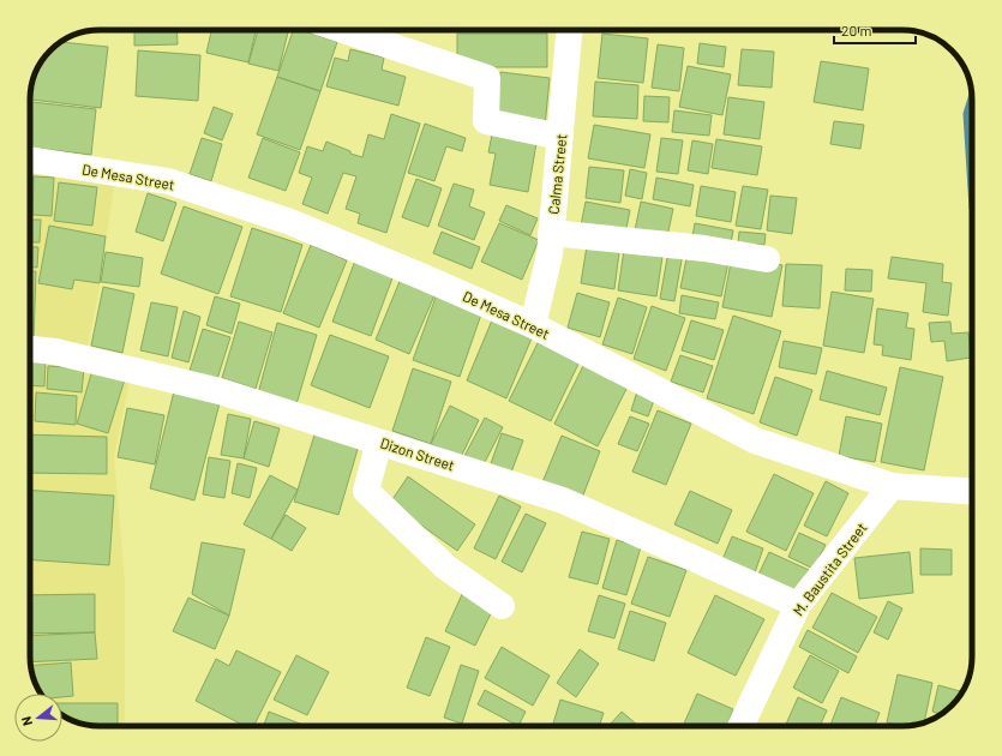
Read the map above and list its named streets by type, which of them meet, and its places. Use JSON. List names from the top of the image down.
{
  "streets": {
    "street": [
      "Calma Street",
      "De Mesa Street",
      "Dizon Street",
      "M. Baustita Street"
    ]
  },
  "crossings": [
    ["Calma Street", "De Mesa Street"],
    ["De Mesa Street", "M. Baustita Street"],
    ["Dizon Street", "M. Baustita Street"]
  ],
  "scale_bar": "20 m",
  "north": "left"
}
